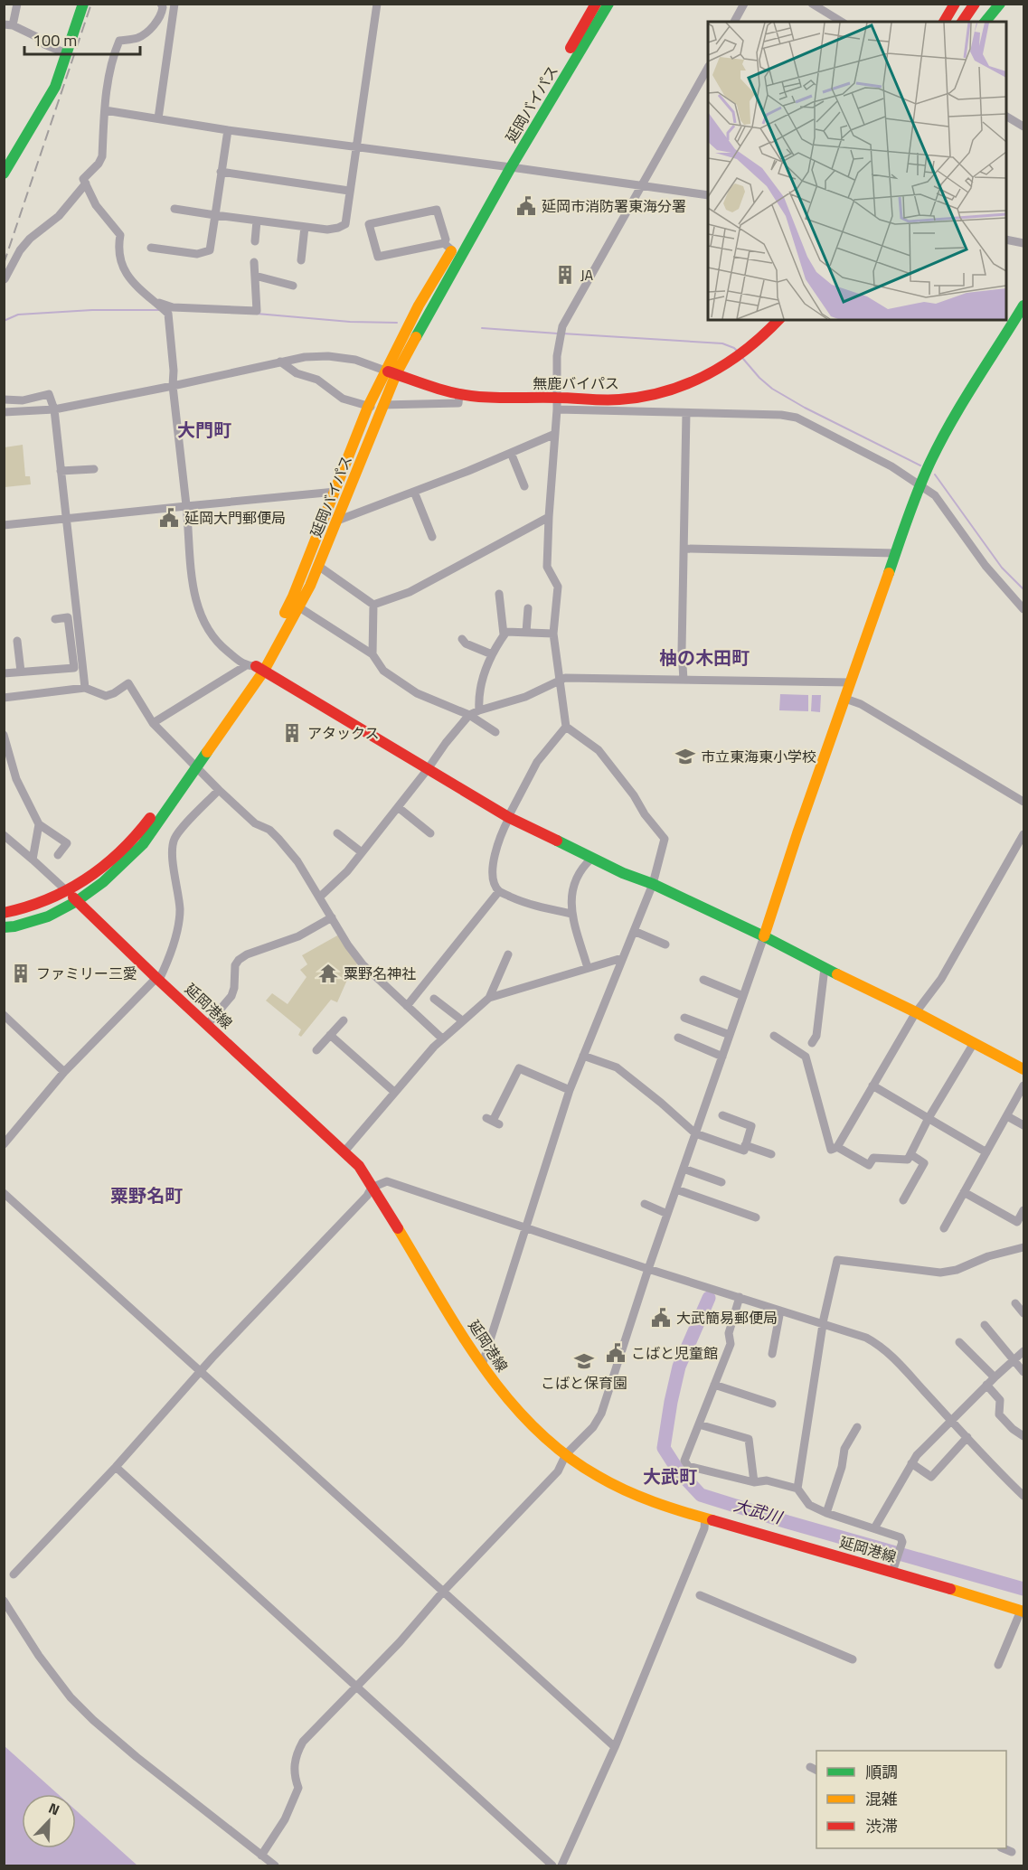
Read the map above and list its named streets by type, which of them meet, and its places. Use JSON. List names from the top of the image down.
{
  "streets": {
    "main road": ["延岡バイパス", "無鹿バイパス", "延岡港線"]
  },
  "crossings": [
    ["延岡バイパス", "無鹿バイパス"],
    ["延岡バイパス", "延岡港線"]
  ],
  "districts": [
    "大門町",
    "柚の木田町",
    "粟野名町",
    "大武町"
  ],
  "water": ["大武川"],
  "places": {
    "public building": [
      "延岡市消防署東海分署",
      "延岡大門郵便局",
      "大武簡易郵便局",
      "こばと児童館"
    ],
    "building": ["JA", "アタックス", "ファミリー三愛"],
    "school or university": ["市立東海東小学校", "こばと保育園"],
    "temple": ["粟野名神社"]
  },
  "legend": ["順調", "混雑", "渋滞"],
  "scale_bar": "100 m",
  "north": "top right"
}
